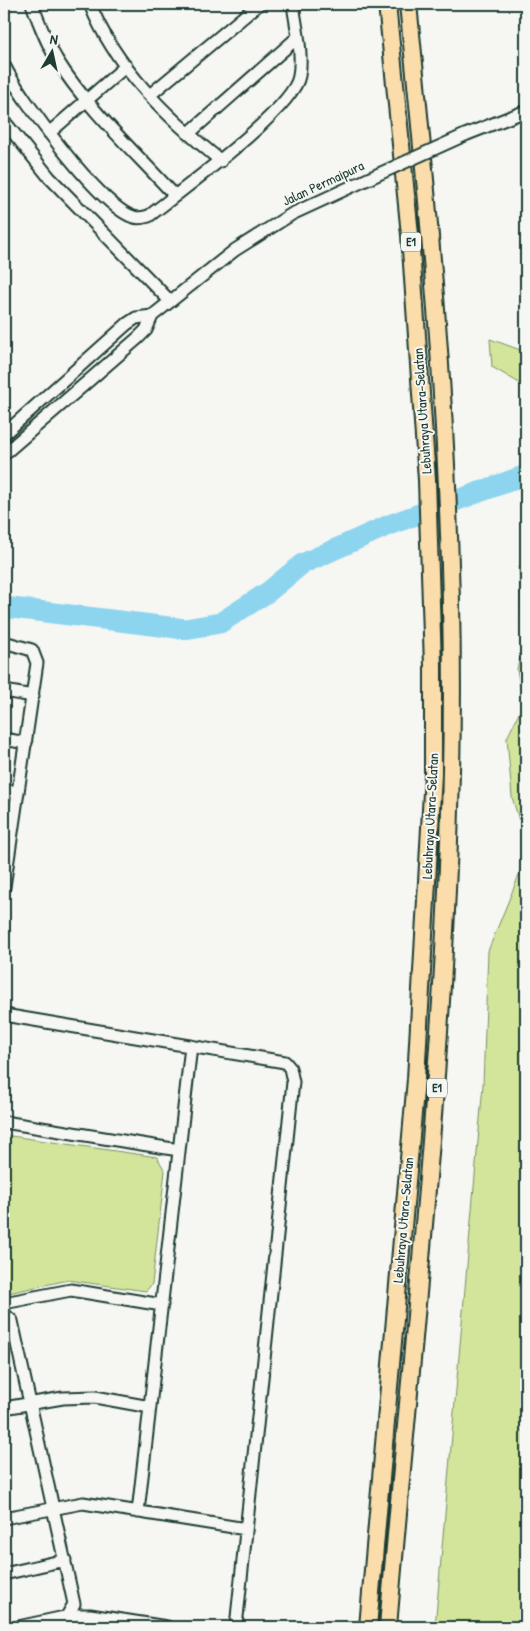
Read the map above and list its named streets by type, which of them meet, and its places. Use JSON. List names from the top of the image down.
{
  "streets": {
    "highway": ["E1", "Lebuhraya Utara–Selatan"],
    "street": ["Jalan Permaipura"]
  },
  "north": "top"
}
